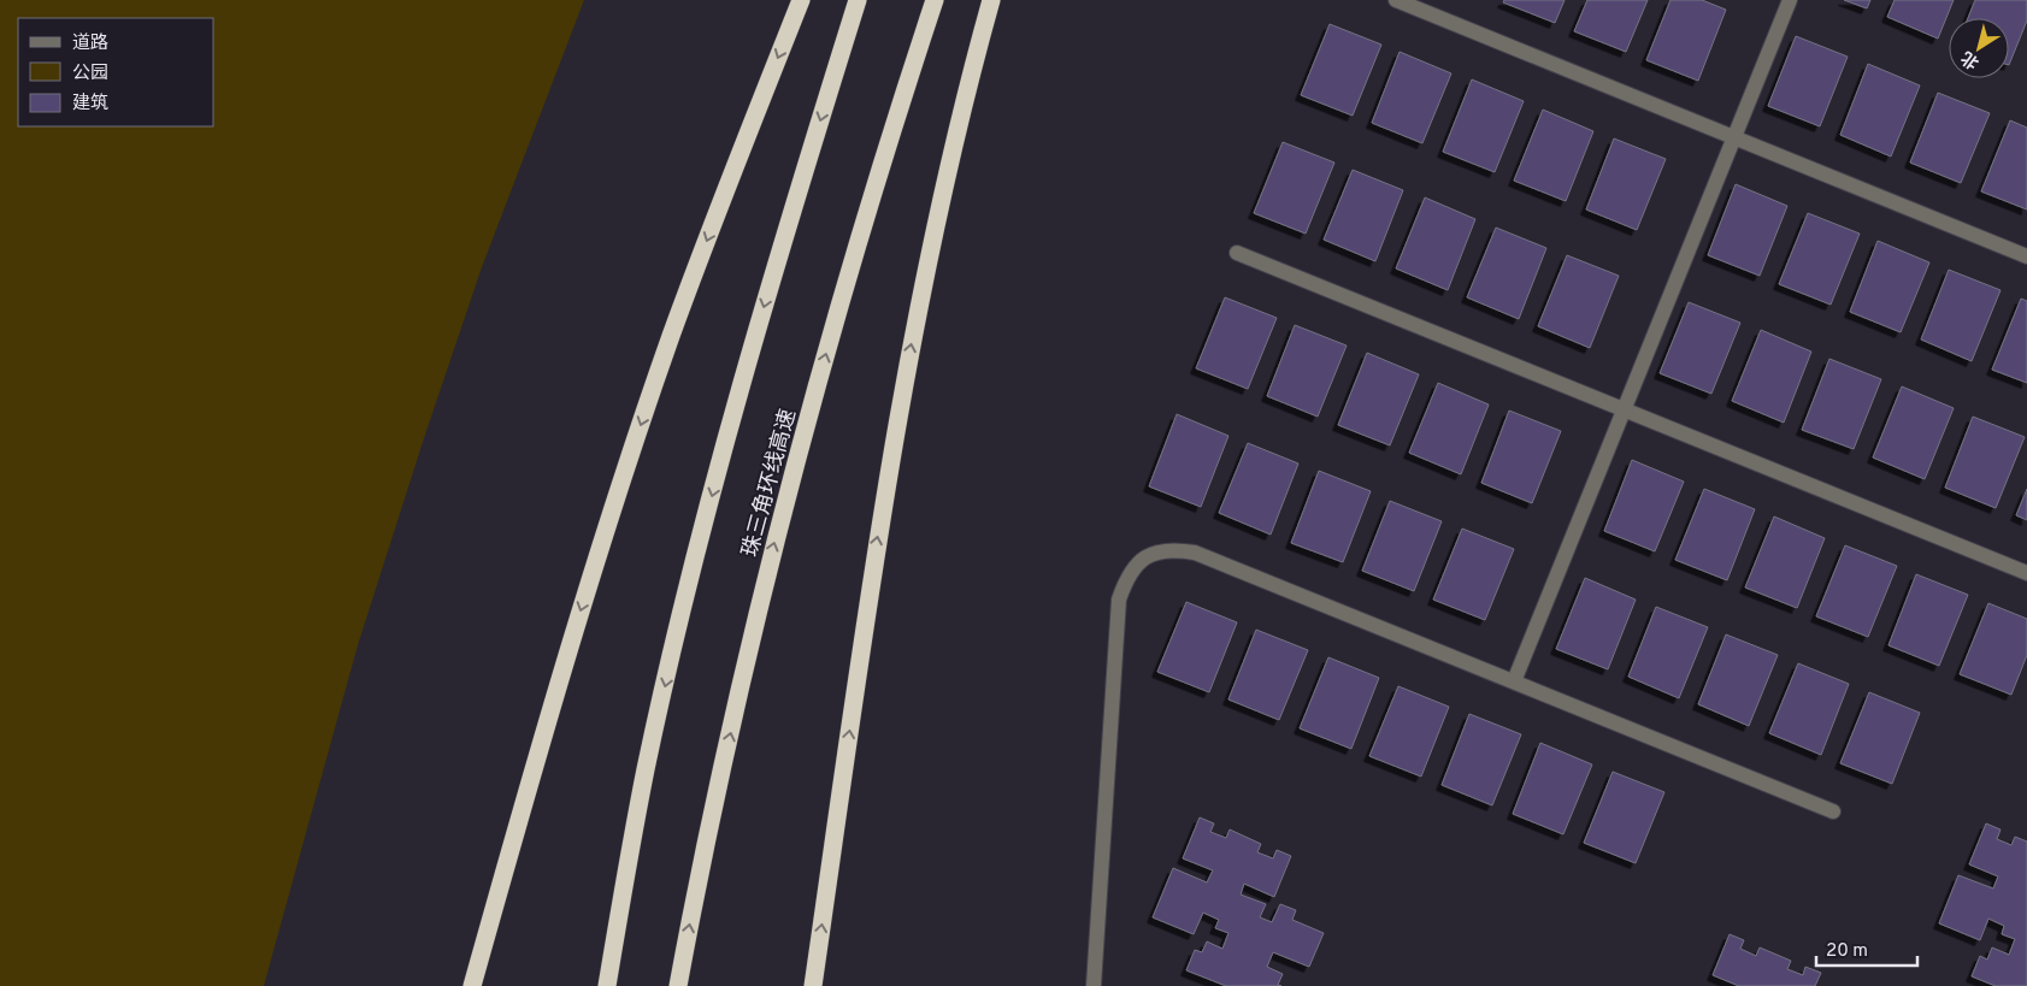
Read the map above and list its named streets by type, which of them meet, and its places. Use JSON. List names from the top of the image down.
{
  "streets": {
    "highway": ["珠三角环线高速"]
  },
  "legend": ["道路", "公园", "建筑"],
  "scale_bar": "20 m",
  "north": "bottom left"
}
